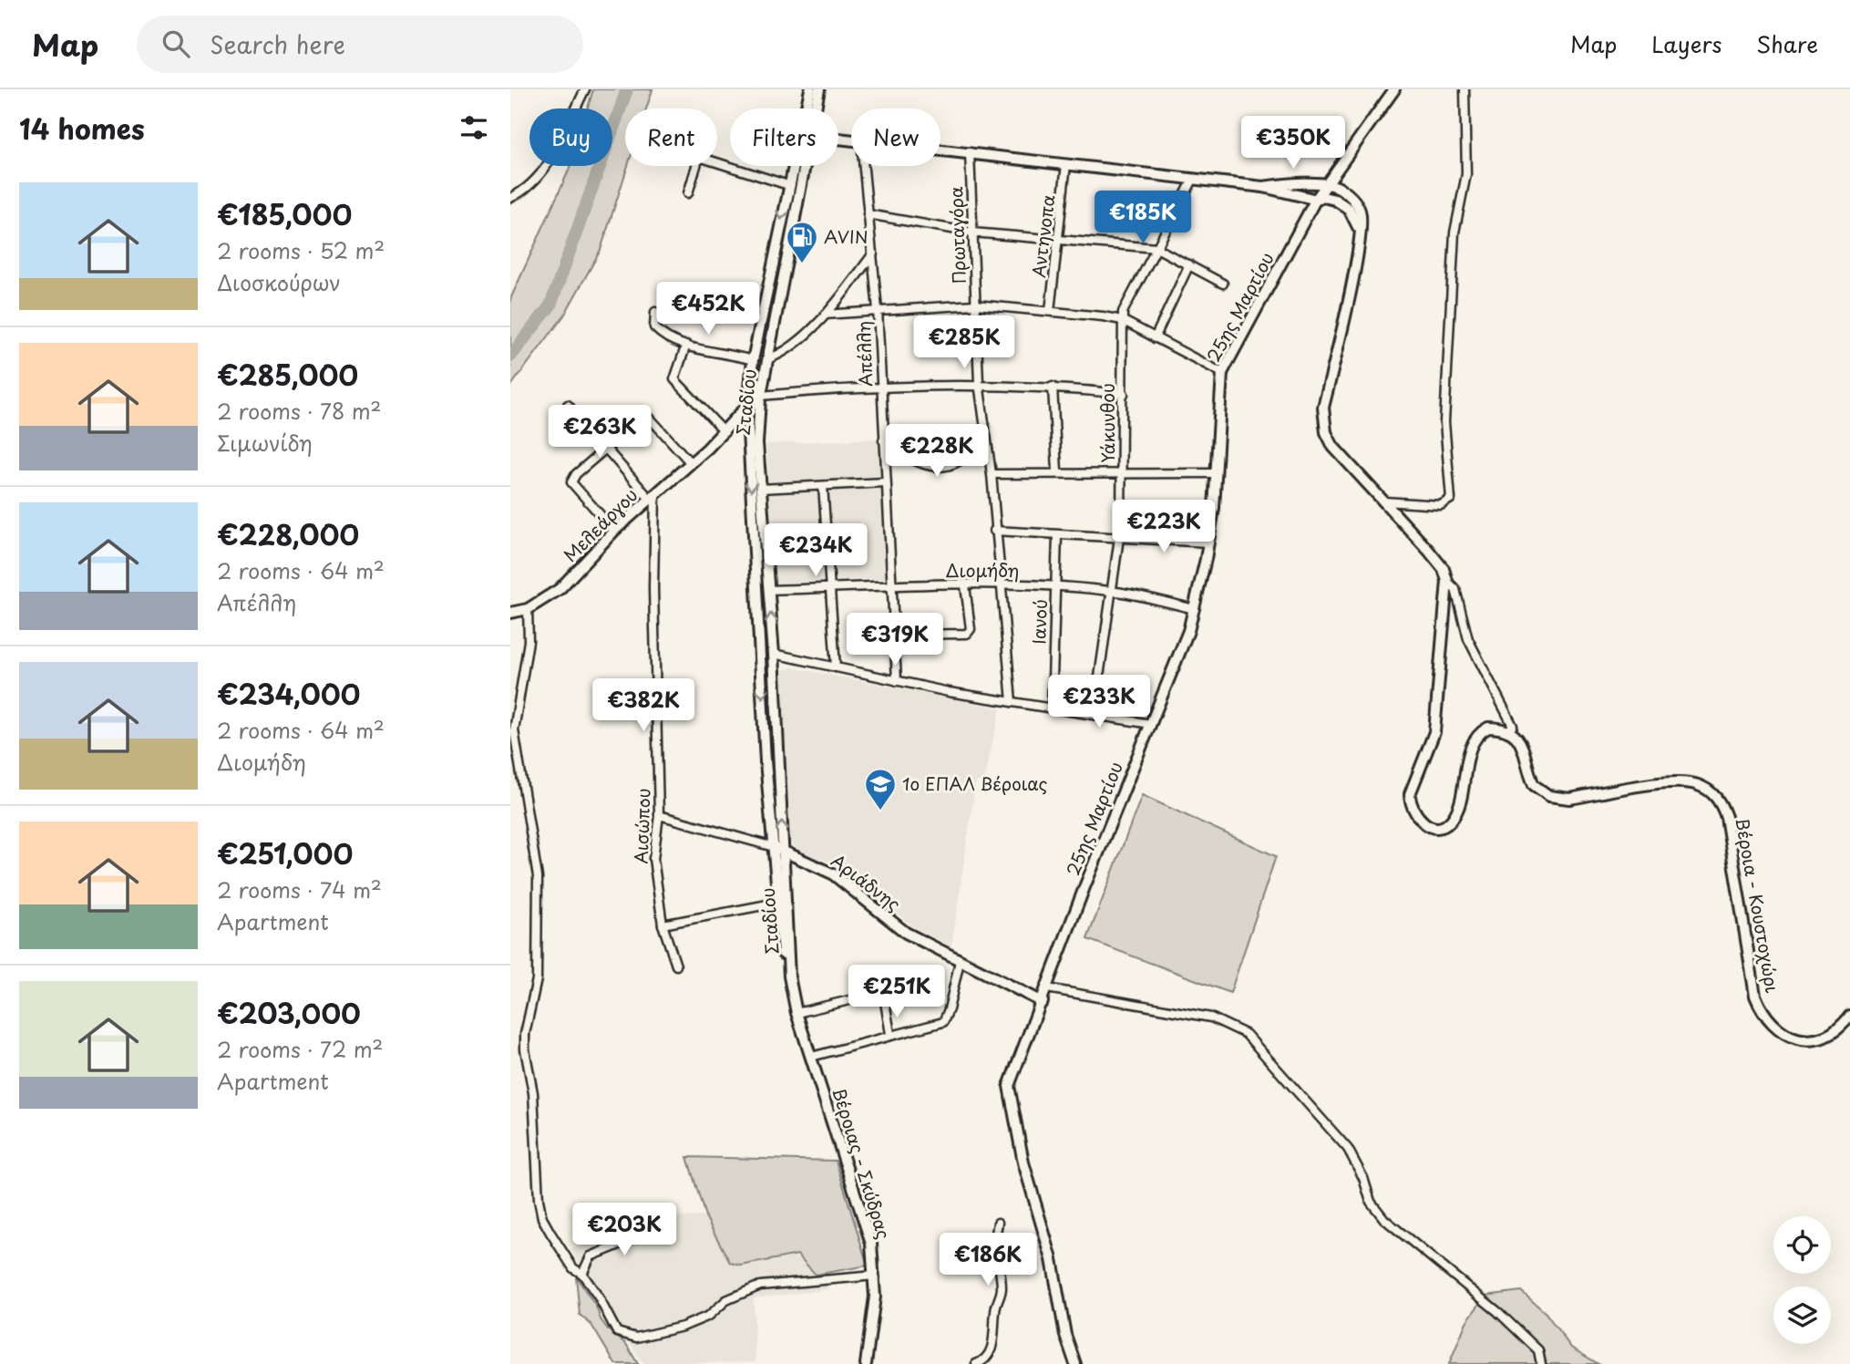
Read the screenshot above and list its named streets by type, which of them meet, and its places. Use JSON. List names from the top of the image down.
{
  "streets": {
    "street": [
      "Πρωταγόρα",
      "Αντηνοπα",
      "25ης Μαρτίου",
      "Απέλλη",
      "Σταδίου",
      "Υάκυνθου",
      "Μελεάργου",
      "Διομήδη",
      "Ιανού",
      "Αισώπου",
      "Αριάδνης",
      "Βέροια - Κουστοχώρι",
      "Βέροιας - Σκύδρας"
    ]
  },
  "crossings": [
    ["Πρωταγόρα", "Διομήδη"],
    ["25ης Μαρτίου", "Διομήδη"],
    ["25ης Μαρτίου", "Αριάδνης"],
    ["Απέλλη", "Διομήδη"],
    ["Σταδίου", "Μελεάργου"],
    ["Σταδίου", "Διομήδη"],
    ["Σταδίου", "Αριάδνης"],
    ["Σταδίου", "Βέροιας - Σκύδρας"],
    ["Υάκυνθου", "Διομήδη"],
    ["Μελεάργου", "Αισώπου"],
    ["Διομήδη", "Ιανού"],
    ["Αισώπου", "Αριάδνης"]
  ],
  "places": {
    "fuel station": ["AVIN"],
    "school or university": ["1ο ΕΠΑΛ Βέροιας"]
  },
  "page": {
    "header": "Map",
    "search": "Search here",
    "nav": ["Map", "Layers", "Share"],
    "heading": "14 homes",
    "chip": [
      "Buy",
      "Rent",
      "Filters",
      "New"
    ],
    "price": [
      "€350K",
      "€185K",
      "€452K",
      "€285K",
      "€263K",
      "€228K",
      "€223K",
      "€234K",
      "€319K",
      "€233K",
      "€382K",
      "€251K",
      "€203K",
      "€186K"
    ],
    "list": [
      {
        "name": "€185,000",
        "note": "2 rooms · 52 m² · Διοσκούρων"
      },
      {
        "name": "€285,000",
        "note": "2 rooms · 78 m² · Σιμωνίδη"
      },
      {
        "name": "€228,000",
        "note": "2 rooms · 64 m² · Απέλλη"
      },
      {
        "name": "€234,000",
        "note": "2 rooms · 64 m² · Διομήδη"
      },
      {
        "name": "€251,000",
        "note": "2 rooms · 74 m² · Apartment"
      },
      {
        "name": "€203,000",
        "note": "2 rooms · 72 m² · Apartment"
      }
    ]
  }
}
